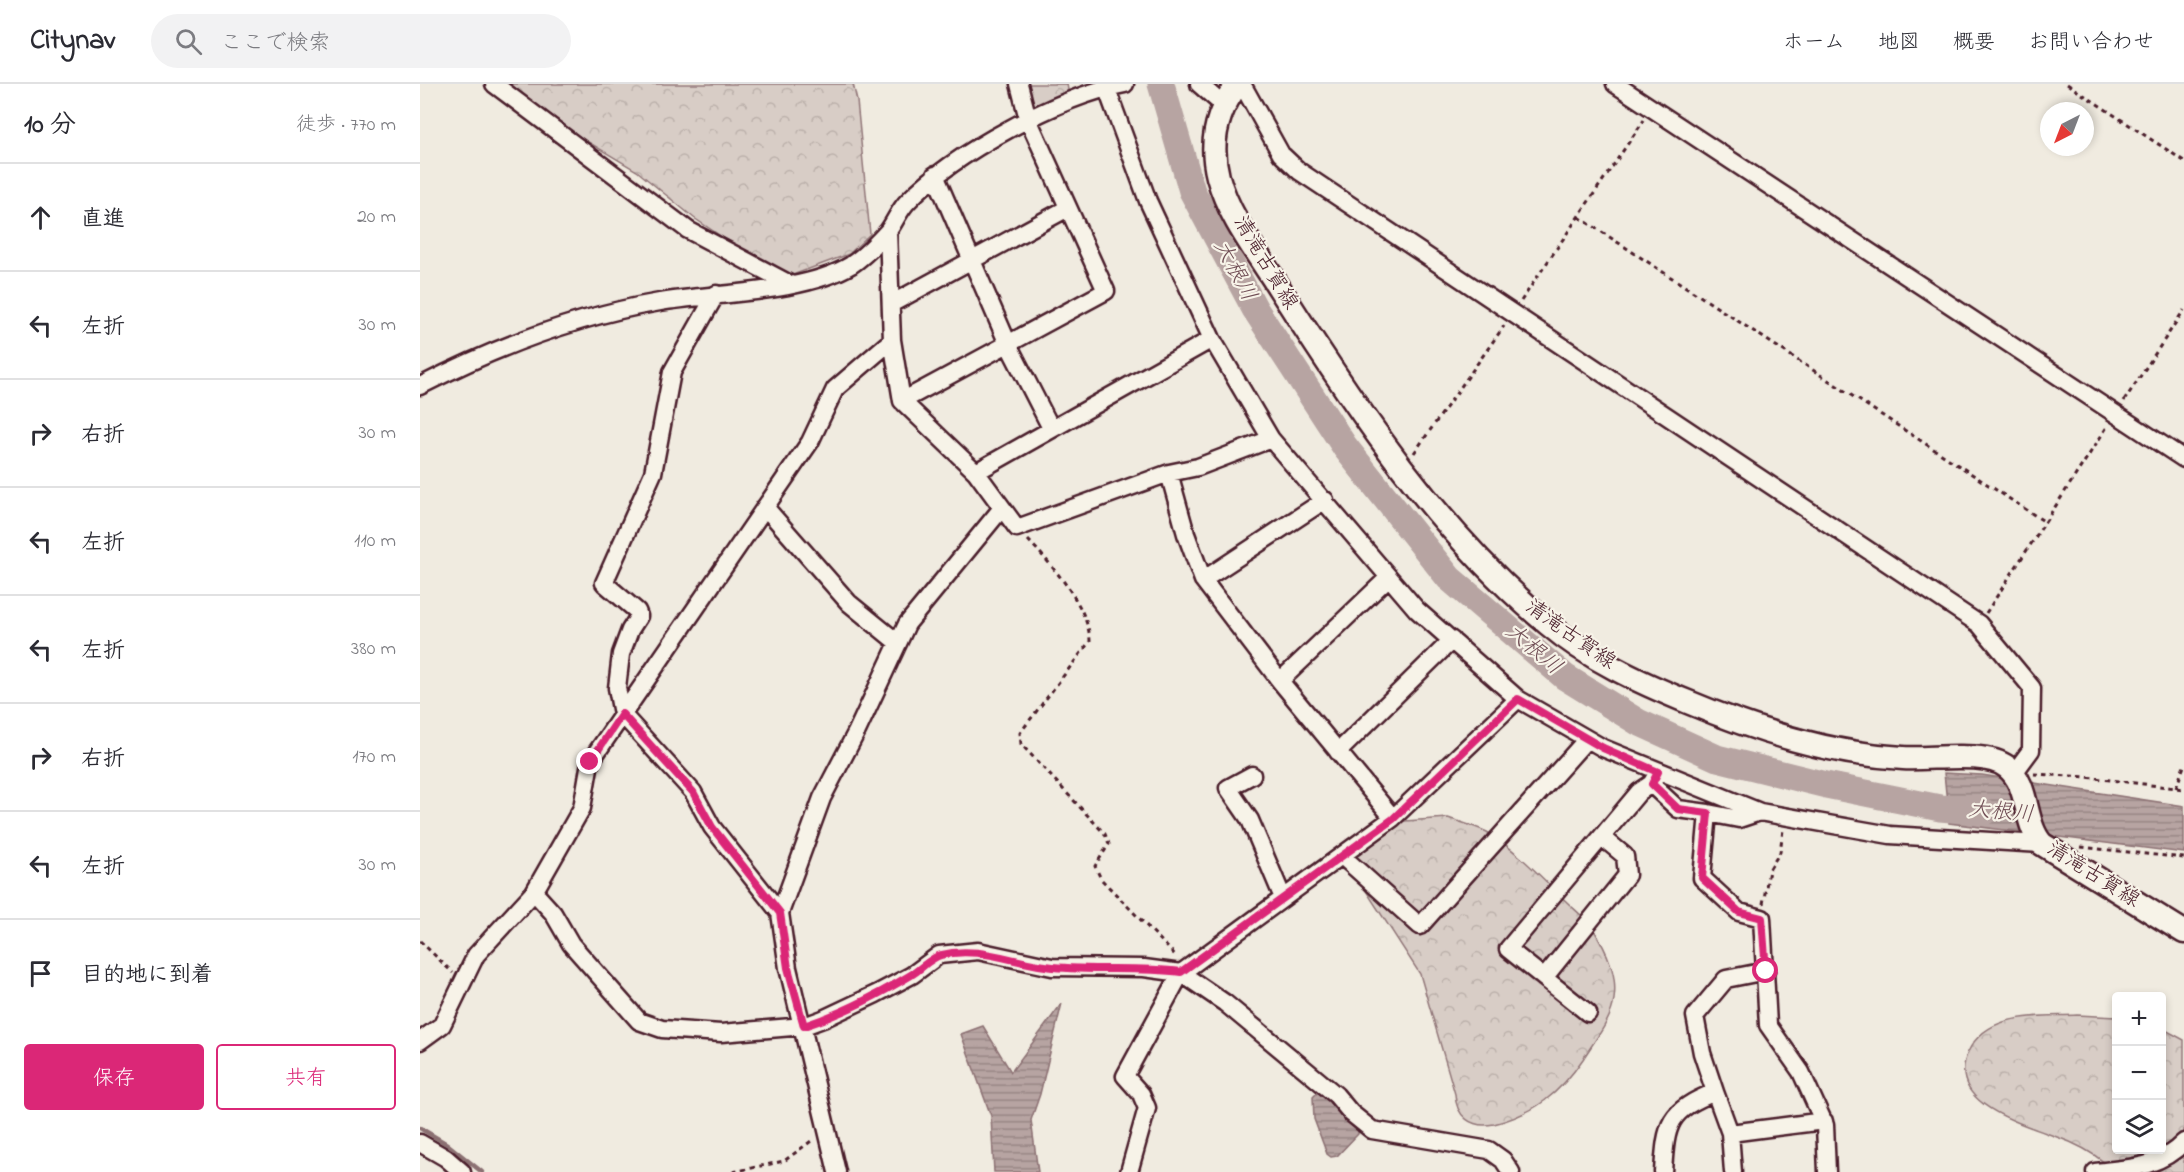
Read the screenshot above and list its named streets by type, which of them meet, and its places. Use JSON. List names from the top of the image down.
{
  "streets": {
    "main road": ["清滝古賀線"]
  },
  "water": ["大根川"],
  "north": "bottom left",
  "page": {
    "header": "Citynav",
    "search": "ここで検索",
    "nav": [
      "ホーム",
      "地図",
      "概要",
      "お問い合わせ"
    ],
    "heading": ["10 分", "徒歩 · 770 m"],
    "list": [
      ["直進", "20 m"],
      ["左折", "30 m"],
      ["右折", "30 m"],
      ["左折", "110 m"],
      ["左折", "380 m"],
      ["右折", "170 m"],
      ["左折", "30 m"],
      "目的地に到着"
    ],
    "map_buttons": ["+", "−"],
    "buttons": ["保存", "共有"]
  }
}
